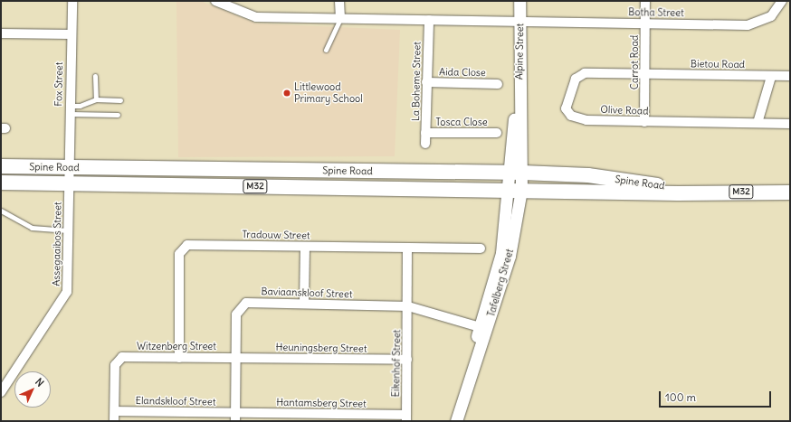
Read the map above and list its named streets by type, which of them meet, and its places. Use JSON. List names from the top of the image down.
{
  "streets": {
    "main road": ["Spine Road", "M32"],
    "street": [
      "Botha Street",
      "Alpine Street",
      "Carrot Road",
      "Bietou Road",
      "Aida Close",
      "La Boheme Street",
      "Fox Street",
      "Olive Road",
      "Tosca Close",
      "Tradouw Street",
      "Assegaaibos Street",
      "Tafelberg Street",
      "Baviaanskloof Street",
      "Witzenberg Street",
      "Heuningsberg Street",
      "Eikenhof Street",
      "Elandskloof Street",
      "Hantamsberg Street"
    ]
  },
  "crossings": [
    ["Botha Street", "Alpine Street"],
    ["Botha Street", "Carrot Road"],
    ["Botha Street", "La Boheme Street"],
    ["Alpine Street", "Spine Road"],
    ["Alpine Street", "Tafelberg Street"],
    ["Carrot Road", "Bietou Road"],
    ["Carrot Road", "Olive Road"],
    ["Bietou Road", "Olive Road"],
    ["Aida Close", "La Boheme Street"],
    ["La Boheme Street", "Tosca Close"],
    ["Fox Street", "Spine Road"],
    ["Fox Street", "Assegaaibos Street"],
    ["Spine Road", "Assegaaibos Street"],
    ["Spine Road", "Tafelberg Street"],
    ["Tradouw Street", "Witzenberg Street"],
    ["Tradouw Street", "Eikenhof Street"],
    ["Tafelberg Street", "Baviaanskloof Street"],
    ["Baviaanskloof Street", "Witzenberg Street"],
    ["Baviaanskloof Street", "Heuningsberg Street"],
    ["Baviaanskloof Street", "Eikenhof Street"],
    ["Baviaanskloof Street", "Elandskloof Street"],
    ["Baviaanskloof Street", "Hantamsberg Street"],
    ["Witzenberg Street", "Heuningsberg Street"],
    ["Witzenberg Street", "Elandskloof Street"],
    ["Heuningsberg Street", "Eikenhof Street"],
    ["Eikenhof Street", "Hantamsberg Street"],
    ["Elandskloof Street", "Hantamsberg Street"]
  ],
  "places": ["Littlewood Primary School"],
  "scale_bar": "100 m",
  "north": "top right"
}
